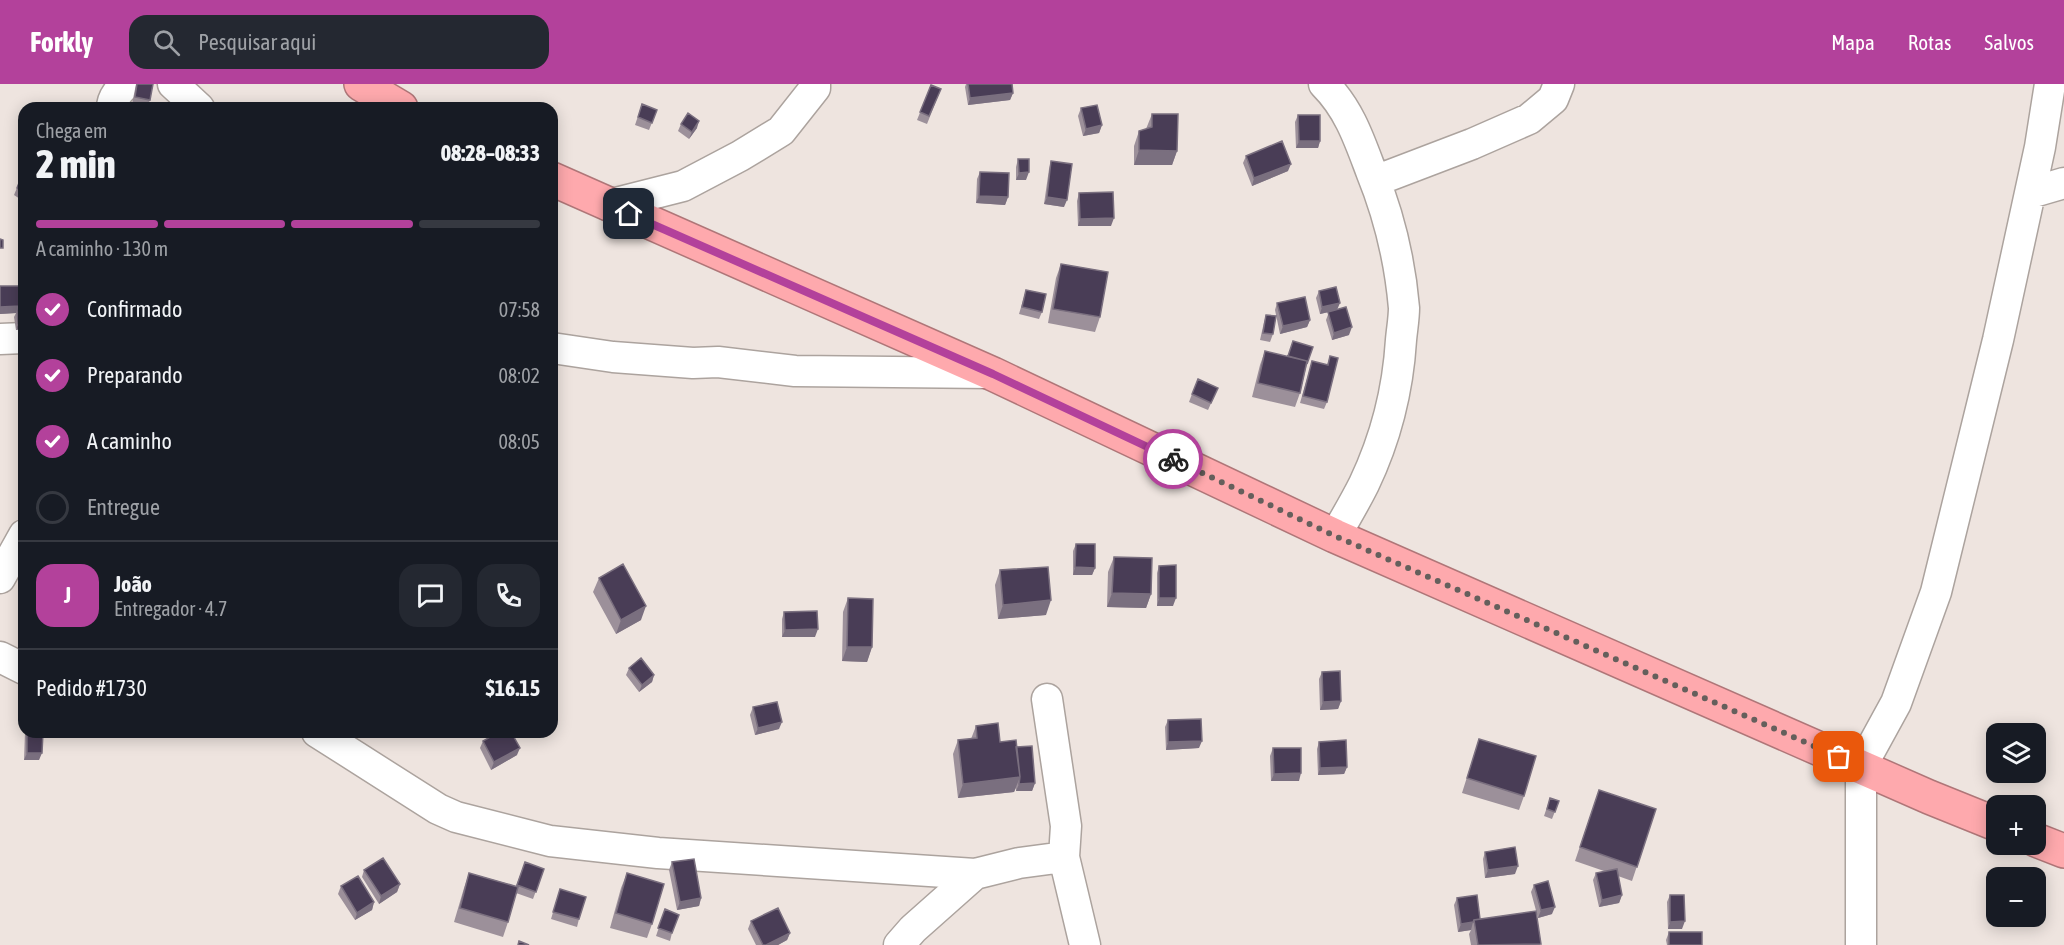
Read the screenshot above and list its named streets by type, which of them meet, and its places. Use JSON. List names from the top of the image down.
{
  "page": {
    "header": "Forkly",
    "search": "Pesquisar aqui",
    "nav": ["Mapa", "Rotas", "Salvos"],
    "heading": ["2 min", "Chega em", "08:28–08:33"],
    "panel": [
      "João",
      "Entregador · 4.7",
      "Pedido #1730",
      "$16.15"
    ],
    "bar": "A caminho · 130 m",
    "list": [
      ["Confirmado", "07:58"],
      ["Preparando", "08:02"],
      ["A caminho", "08:05"],
      "Entregue"
    ],
    "round": "J",
    "map_buttons": ["+", "−"]
  }
}
